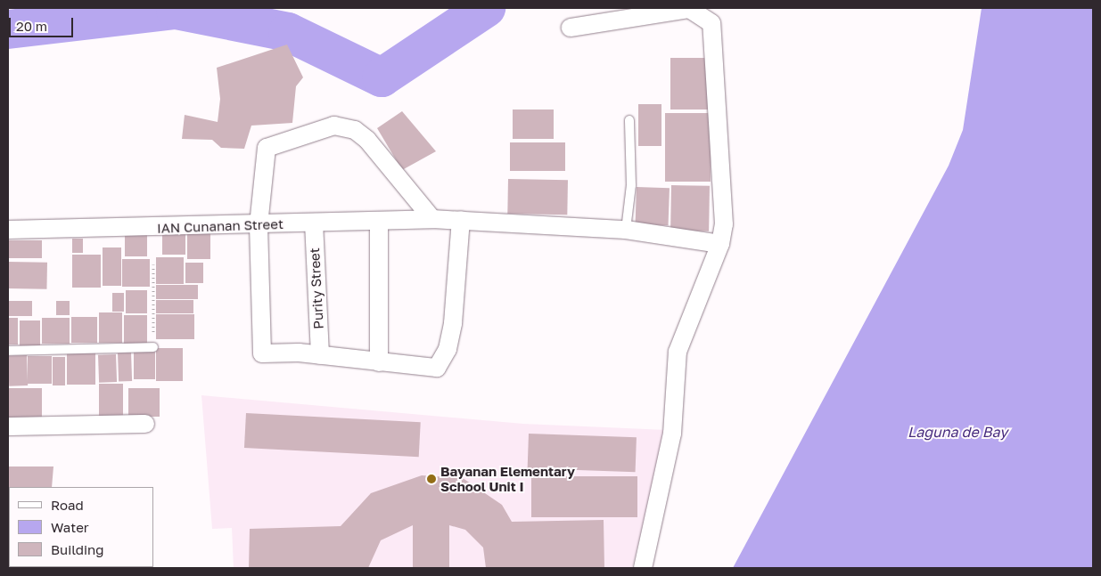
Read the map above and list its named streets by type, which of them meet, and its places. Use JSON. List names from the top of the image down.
{
  "streets": {
    "street": ["IAN Cunanan Street", "Purity Street"]
  },
  "crossings": [
    ["IAN Cunanan Street", "Purity Street"]
  ],
  "water": ["Laguna de Bay"],
  "places": ["Bayanan Elementary School Unit I"],
  "legend": ["Road", "Water", "Building"],
  "scale_bar": "20 m"
}
